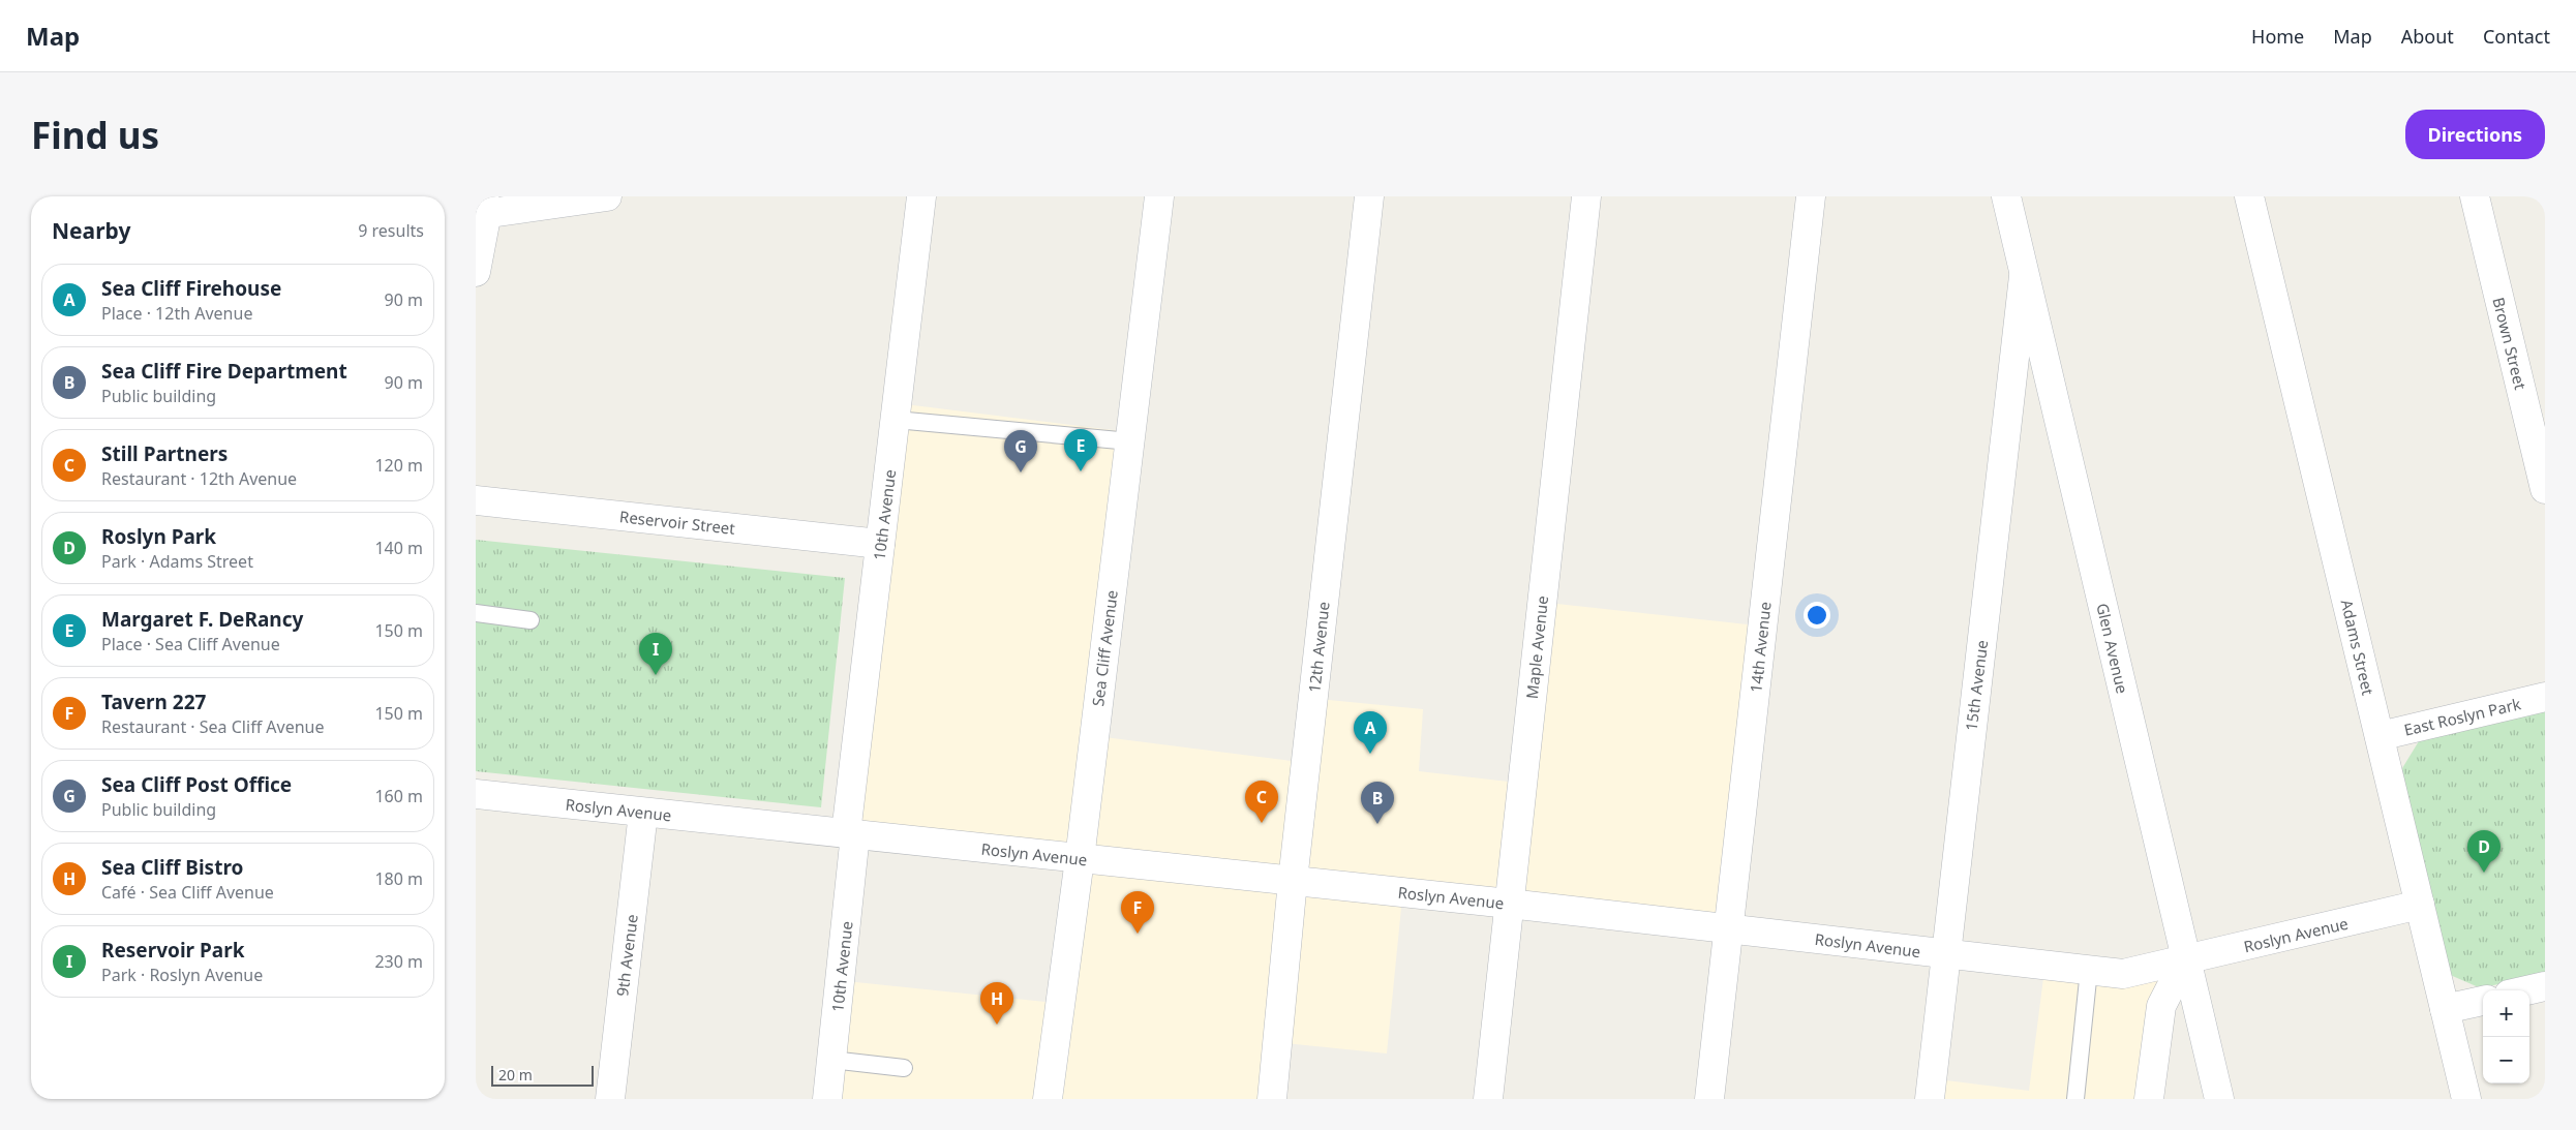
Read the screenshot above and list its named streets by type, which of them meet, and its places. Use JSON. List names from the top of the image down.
{
  "streets": {
    "street": [
      "Brown Street",
      "10th Avenue",
      "Reservoir Street",
      "12th Avenue",
      "Maple Avenue",
      "14th Avenue",
      "Adams Street",
      "Sea Cliff Avenue",
      "Glen Avenue",
      "15th Avenue",
      "East Roslyn Park",
      "Roslyn Avenue",
      "9th Avenue"
    ]
  },
  "crossings": [
    ["10th Avenue", "Reservoir Street"],
    ["10th Avenue", "Roslyn Avenue"],
    ["12th Avenue", "Roslyn Avenue"],
    ["Maple Avenue", "Roslyn Avenue"],
    ["14th Avenue", "Roslyn Avenue"],
    ["Adams Street", "East Roslyn Park"],
    ["Adams Street", "Roslyn Avenue"],
    ["Sea Cliff Avenue", "Roslyn Avenue"],
    ["Glen Avenue", "15th Avenue"],
    ["Glen Avenue", "Roslyn Avenue"],
    ["15th Avenue", "Roslyn Avenue"],
    ["Roslyn Avenue", "9th Avenue"]
  ],
  "scale_bar": "20 m",
  "page": {
    "header": "Map",
    "nav": [
      "Home",
      "Map",
      "About",
      "Contact"
    ],
    "buttons": "Directions",
    "title": "Find us",
    "heading": ["Nearby", "9 results"],
    "list": [
      {
        "mark": "A",
        "name": "Sea Cliff Firehouse",
        "note": "Place · 12th Avenue",
        "value": "90 m"
      },
      {
        "mark": "B",
        "name": "Sea Cliff Fire Department",
        "note": "Public building",
        "value": "90 m"
      },
      {
        "mark": "C",
        "name": "Still Partners",
        "note": "Restaurant · 12th Avenue",
        "value": "120 m"
      },
      {
        "mark": "D",
        "name": "Roslyn Park",
        "note": "Park · Adams Street",
        "value": "140 m"
      },
      {
        "mark": "E",
        "name": "Margaret F. DeRancy",
        "note": "Place · Sea Cliff Avenue",
        "value": "150 m"
      },
      {
        "mark": "F",
        "name": "Tavern 227",
        "note": "Restaurant · Sea Cliff Avenue",
        "value": "150 m"
      },
      {
        "mark": "G",
        "name": "Sea Cliff Post Office",
        "note": "Public building",
        "value": "160 m"
      },
      {
        "mark": "H",
        "name": "Sea Cliff Bistro",
        "note": "Café · Sea Cliff Avenue",
        "value": "180 m"
      },
      {
        "mark": "I",
        "name": "Reservoir Park",
        "note": "Park · Roslyn Avenue",
        "value": "230 m"
      }
    ],
    "pins": [
      "E",
      "G",
      "I",
      "A",
      "C",
      "B",
      "D",
      "F",
      "H"
    ],
    "map_buttons": ["+", "−"],
    "scale": "20 m"
  }
}
